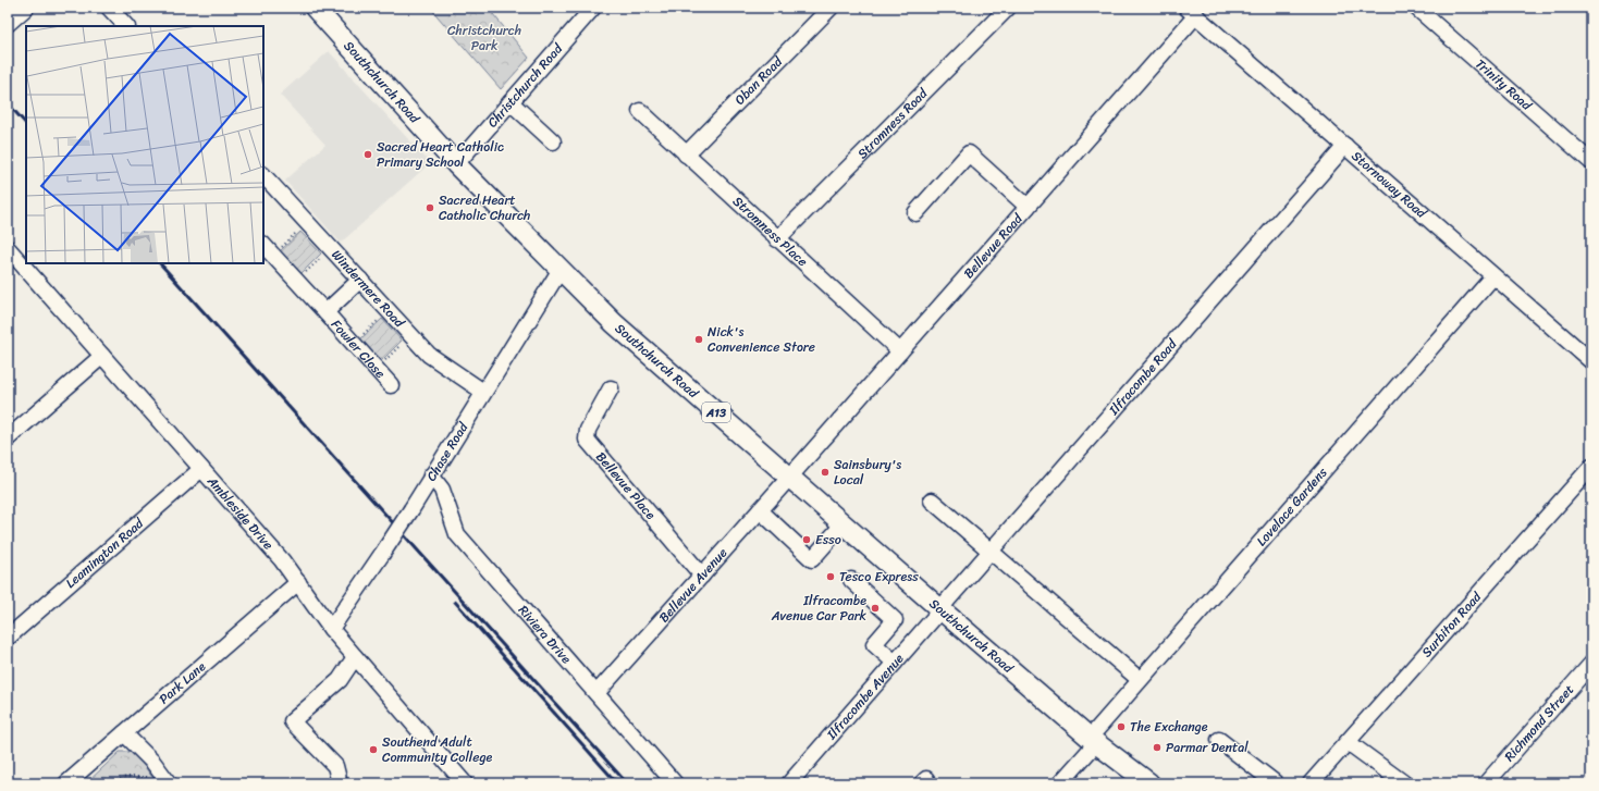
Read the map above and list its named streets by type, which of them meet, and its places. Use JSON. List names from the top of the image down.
{
  "streets": {
    "main road": ["Southchurch Road", "A13"],
    "street": [
      "Oban Road",
      "Trinity Road",
      "Christchurch Road",
      "Stromness Road",
      "Stornoway Road",
      "Stromness Place",
      "Bellevue Road",
      "Windermere Road",
      "Fowler Close",
      "Ilfracombe Road",
      "Chase Road",
      "Bellevue Place",
      "Lovelace Gardens",
      "Ambleside Drive",
      "Leamington Road",
      "Bellevue Avenue",
      "Surbiton Road",
      "Riviera Drive",
      "Park Lane",
      "Ilfracombe Avenue",
      "Richmond Street"
    ]
  },
  "crossings": [
    ["Oban Road", "Stromness Place"],
    ["Southchurch Road", "Christchurch Road"],
    ["Southchurch Road", "Bellevue Road"],
    ["Southchurch Road", "Ilfracombe Road"],
    ["Southchurch Road", "Chase Road"],
    ["Southchurch Road", "Lovelace Gardens"],
    ["Southchurch Road", "Bellevue Avenue"],
    ["Southchurch Road", "Ilfracombe Avenue"],
    ["Stromness Road", "Stromness Place"],
    ["Stornoway Road", "Bellevue Road"],
    ["Stornoway Road", "Ilfracombe Road"],
    ["Stornoway Road", "Lovelace Gardens"],
    ["Stromness Place", "Bellevue Road"],
    ["Bellevue Road", "Bellevue Avenue"],
    ["Windermere Road", "Fowler Close"],
    ["Windermere Road", "Chase Road"],
    ["Ilfracombe Road", "Ilfracombe Avenue"],
    ["Chase Road", "Ambleside Drive"],
    ["Chase Road", "Riviera Drive"],
    ["Bellevue Place", "Bellevue Avenue"],
    ["Ambleside Drive", "Leamington Road"],
    ["Ambleside Drive", "Park Lane"],
    ["Bellevue Avenue", "Riviera Drive"]
  ],
  "parks": ["Christchurch Park"],
  "places": [
    "Sacred Heart Catholic Primary School",
    "Sacred Heart Catholic Church",
    "Nick's Convenience Store",
    "Sainsbury's Local",
    "Esso",
    "Tesco Express",
    "Ilfracombe Avenue Car Park",
    "The Exchange",
    "Parmar Dental",
    "Southend Adult Community College"
  ]
}
